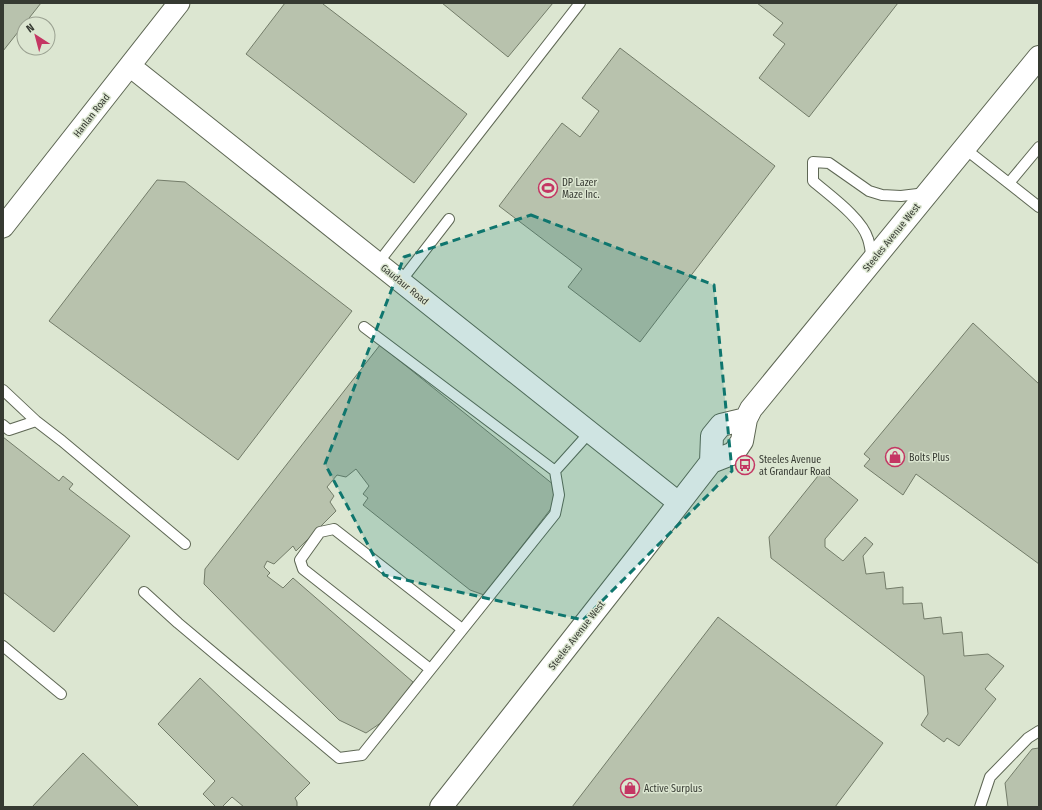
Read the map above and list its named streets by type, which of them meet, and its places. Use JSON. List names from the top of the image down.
{
  "streets": {
    "main road": ["Steeles Avenue West"],
    "street": ["Hanlan Road", "Gaudaur Road"]
  },
  "crossings": [
    ["Hanlan Road", "Gaudaur Road"],
    ["Steeles Avenue West", "Gaudaur Road"]
  ],
  "places": {
    "sports": ["DP Lazer Maze Inc."],
    "shop": ["Bolts Plus", "Active Surplus"],
    "bus stop": ["Steeles Avenue at Grandaur Road"]
  },
  "north": "top left"
}
